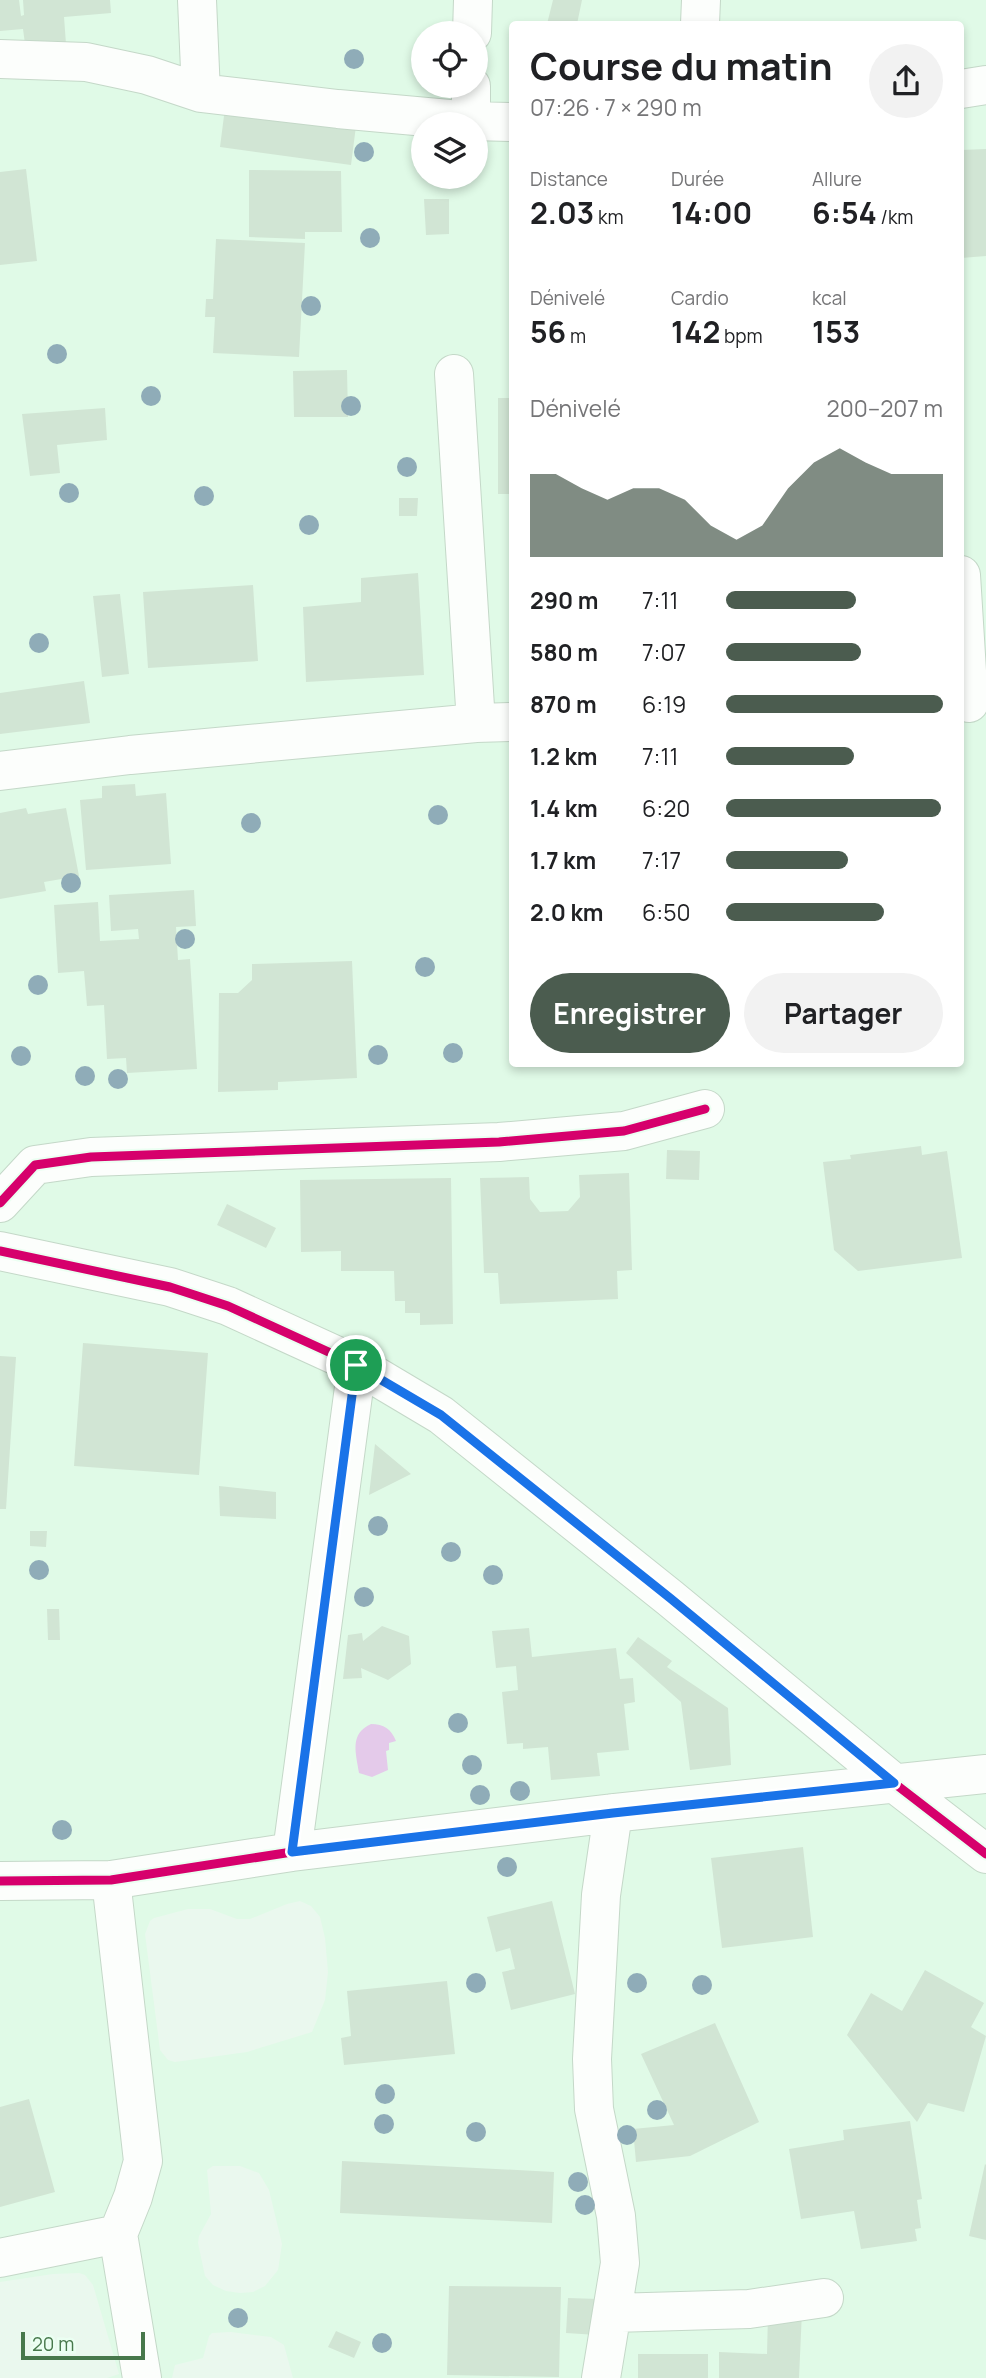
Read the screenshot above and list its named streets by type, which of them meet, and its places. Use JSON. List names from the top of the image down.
{
  "scale_bar": "20 m",
  "page": {
    "heading": ["Course du matin", "07:26 · 7 × 290 m"],
    "stats": [
      ["Distance", "2.03 km"],
      ["Durée", "14:00"],
      ["Allure", "6:54 /km"],
      ["Dénivelé", "56 m"],
      ["Cardio", "142 bpm"],
      ["kcal", "153"]
    ],
    "chart": ["Dénivelé", "200–207 m"],
    "list": [
      {
        "name": "290 m",
        "note": "7:11"
      },
      {
        "name": "580 m",
        "note": "7:07"
      },
      {
        "name": "870 m",
        "note": "6:19"
      },
      {
        "name": "1.2 km",
        "note": "7:11"
      },
      {
        "name": "1.4 km",
        "note": "6:20"
      },
      {
        "name": "1.7 km",
        "note": "7:17"
      },
      {
        "name": "2.0 km",
        "note": "6:50"
      }
    ],
    "buttons": ["Enregistrer", "Partager"],
    "scale": "20 m"
  }
}
